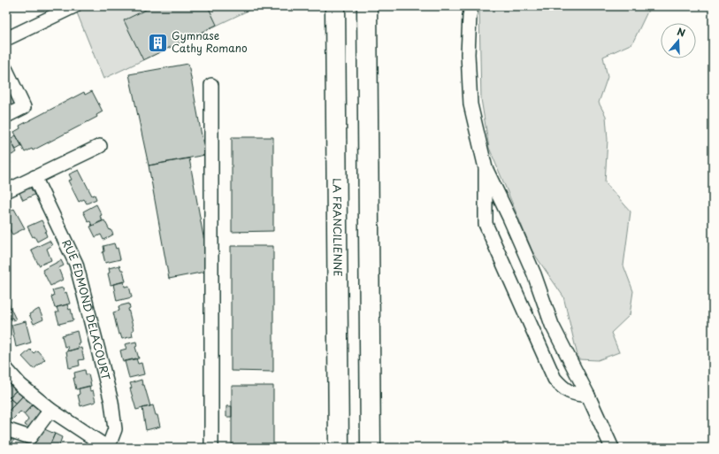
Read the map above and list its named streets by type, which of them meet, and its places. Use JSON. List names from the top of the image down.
{
  "streets": {
    "highway": ["LA FRANCILIENNE"],
    "street": ["RUE EDMOND DELACOURT"]
  },
  "places": {
    "building": ["Gymnase Cathy Romano"]
  },
  "north": "top"
}
